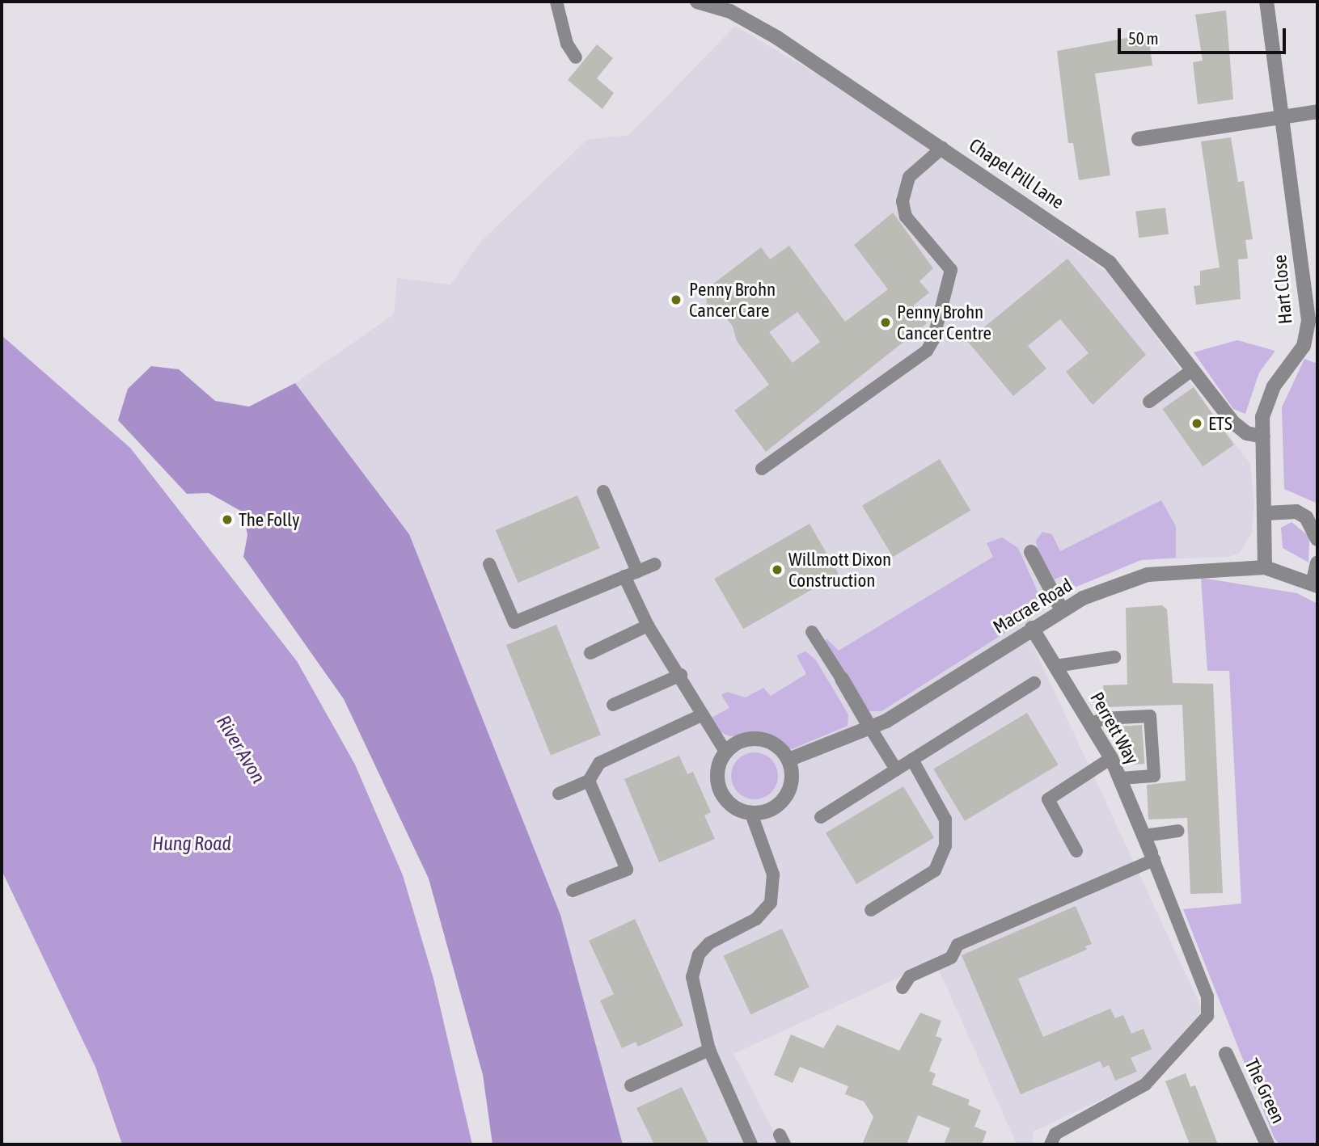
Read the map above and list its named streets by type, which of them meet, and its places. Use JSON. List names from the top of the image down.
{
  "streets": {
    "street": [
      "Chapel Pill Lane",
      "Hart Close",
      "Macrae Road",
      "Perrett Way",
      "The Green"
    ]
  },
  "crossings": [
    ["Chapel Pill Lane", "Hart Close"],
    ["Hart Close", "Macrae Road"],
    ["Macrae Road", "Perrett Way"]
  ],
  "water": ["River Avon", "Hung Road"],
  "places": [
    "Penny Brohn Cancer Care",
    "Penny Brohn Cancer Centre",
    "ETS",
    "The Folly",
    "Willmott Dixon Construction"
  ],
  "scale_bar": "50 m"
}
